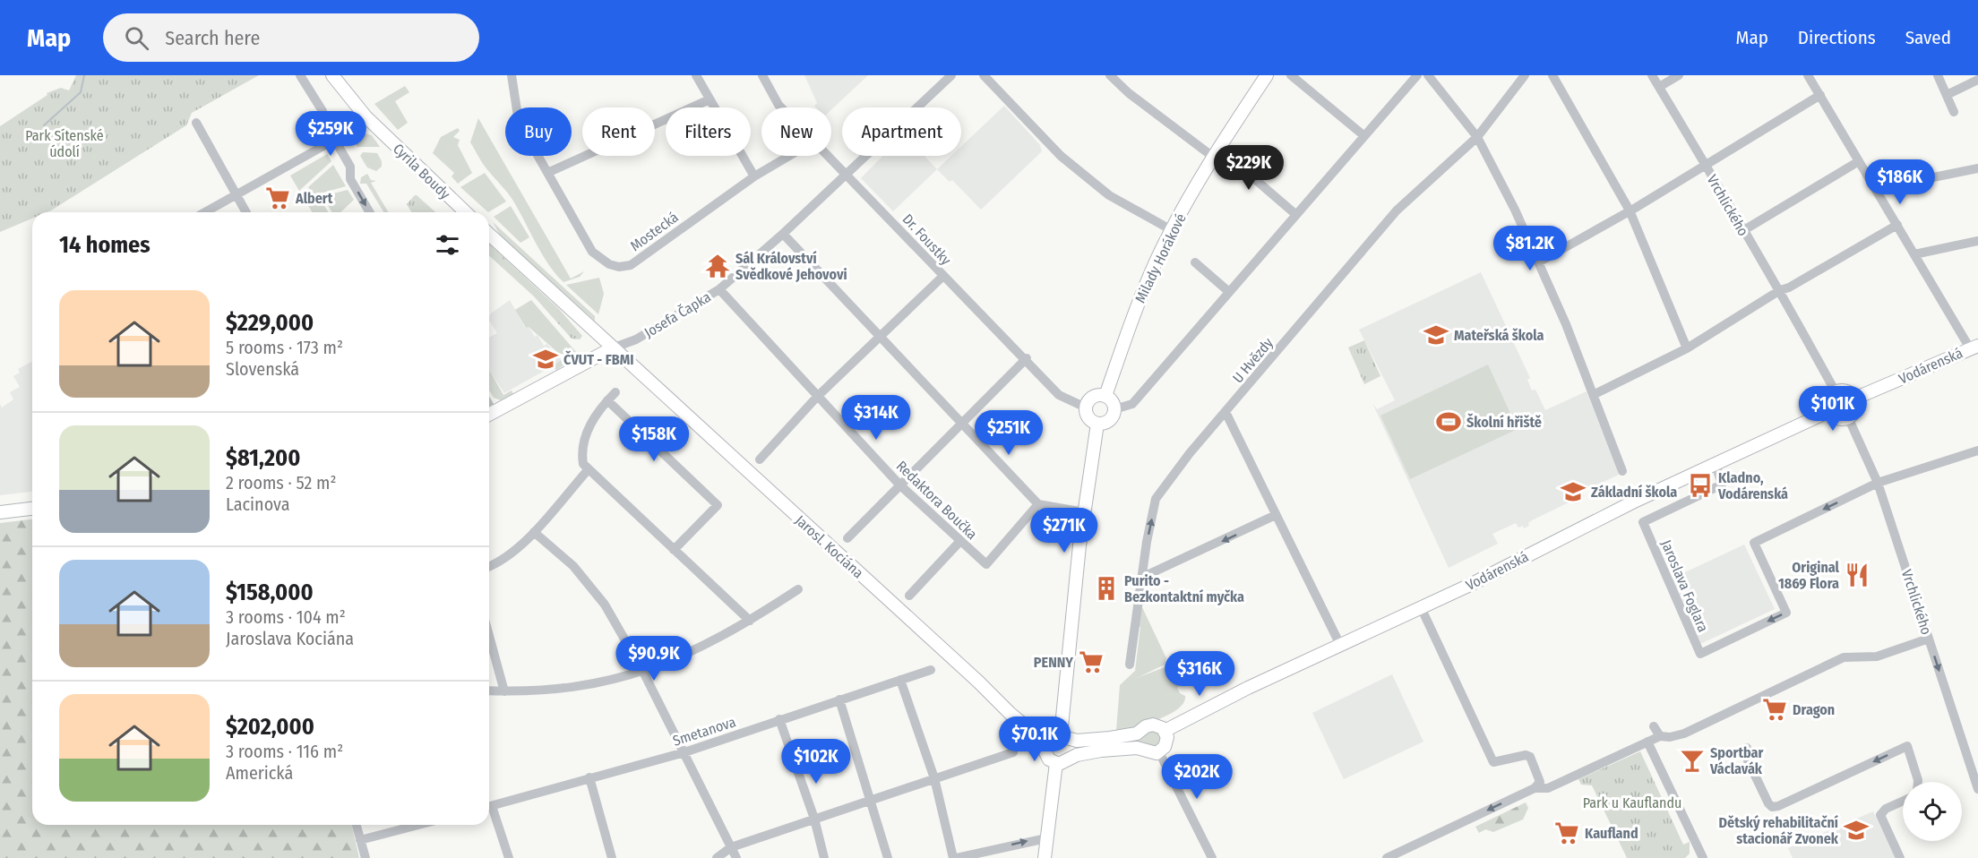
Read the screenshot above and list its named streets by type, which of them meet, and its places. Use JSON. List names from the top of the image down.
{
  "streets": {
    "street": [
      "Cyrila Boudy",
      "Vrchlického",
      "Mostecká",
      "Dr. Foustky",
      "Milady Horákové",
      "Josefa Čapka",
      "U Hvězdy",
      "Vodárenská",
      "Redaktora Boučka",
      "Jarosl. Kociána",
      "Jaroslava Foglara",
      "Smetanova"
    ]
  },
  "crossings": [
    ["Vrchlického", "Vodárenská"],
    ["Vrchlického", "Jaroslava Foglara"],
    ["Dr. Foustky", "Milady Horákové"],
    ["Dr. Foustky", "Josefa Čapka"],
    ["Josefa Čapka", "Redaktora Boučka"],
    ["Josefa Čapka", "Jarosl. Kociána"],
    ["Vodárenská", "Jaroslava Foglara"]
  ],
  "parks": ["Park Sítenské údolí", "Park u Kauflandu"],
  "places": {
    "supermarket": [
      "Albert",
      "PENNY",
      "Dragon",
      "Kaufland"
    ],
    "temple": ["Sál Království Svědkové Jehovovi"],
    "school or university": [
      "Mateřská škola",
      "ČVUT - FBMI",
      "Základní škola",
      "Dětský rehabilitační stacionář Zvonek"
    ],
    "sports": ["Školní hřiště"],
    "bus stop": ["Kladno, Vodárenská"],
    "restaurant": ["Original 1869 Flora"],
    "building": ["Purito - Bezkontaktní myčka"],
    "bar": ["Sportbar Václavák"]
  },
  "page": {
    "header": "Map",
    "search": "Search here",
    "nav": ["Map", "Directions", "Saved"],
    "chip": [
      "Buy",
      "Rent",
      "Filters",
      "New",
      "Apartment"
    ],
    "price": [
      "$259K",
      "$229K",
      "$186K",
      "$81.2K",
      "$101K",
      "$314K",
      "$251K",
      "$158K",
      "$271K",
      "$90.9K",
      "$316K",
      "$70.1K",
      "$102K",
      "$202K"
    ],
    "heading": "14 homes",
    "list": [
      {
        "name": "$229,000",
        "note": "5 rooms · 173 m² · Slovenská"
      },
      {
        "name": "$81,200",
        "note": "2 rooms · 52 m² · Lacinova"
      },
      {
        "name": "$158,000",
        "note": "3 rooms · 104 m² · Jaroslava Kociána"
      },
      {
        "name": "$202,000",
        "note": "3 rooms · 116 m² · Americká"
      }
    ]
  }
}
